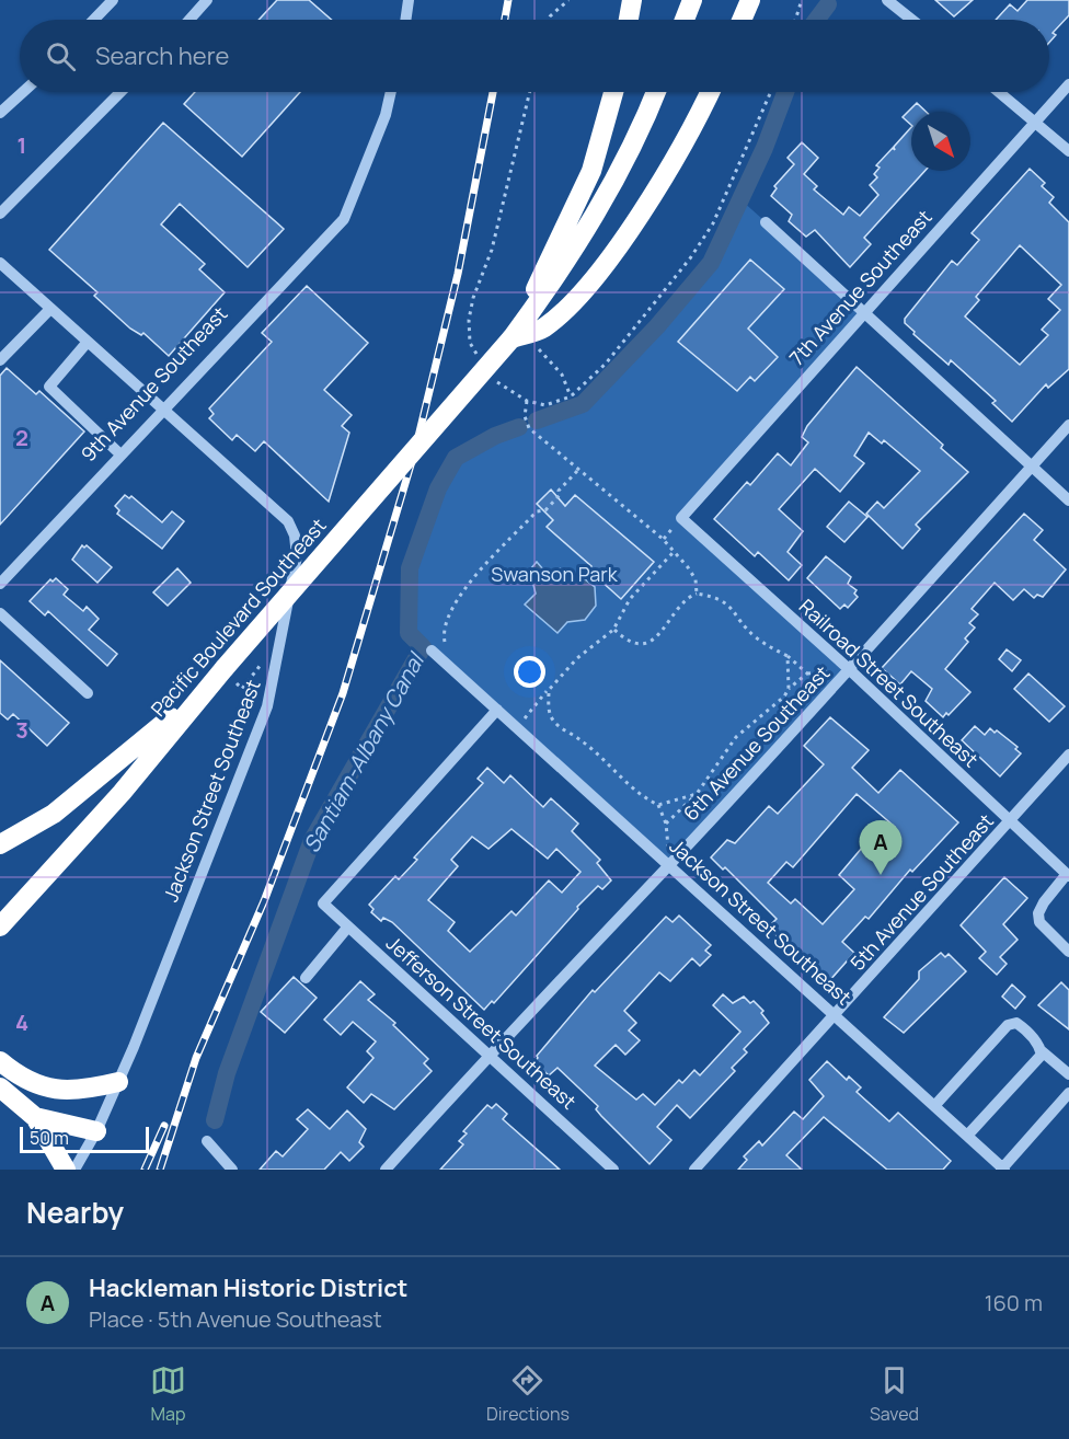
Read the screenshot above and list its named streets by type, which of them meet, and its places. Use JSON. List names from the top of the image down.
{
  "streets": {
    "highway": ["Pacific Boulevard Southeast"],
    "street": [
      "7th Avenue Southeast",
      "9th Avenue Southeast",
      "Railroad Street Southeast",
      "6th Avenue Southeast",
      "Jackson Street Southeast",
      "5th Avenue Southeast",
      "Jefferson Street Southeast"
    ]
  },
  "crossings": [
    ["7th Avenue Southeast", "Railroad Street Southeast"],
    ["9th Avenue Southeast", "Jackson Street Southeast"],
    ["Railroad Street Southeast", "6th Avenue Southeast"],
    ["Railroad Street Southeast", "5th Avenue Southeast"],
    ["6th Avenue Southeast", "Jackson Street Southeast"],
    ["6th Avenue Southeast", "Jefferson Street Southeast"],
    ["Jackson Street Southeast", "5th Avenue Southeast"],
    ["Jackson Street Southeast", "Jefferson Street Southeast"]
  ],
  "water": ["Santiam-Albany Canal"],
  "parks": ["Swanson Park"],
  "scale_bar": "50 m",
  "north": "bottom right",
  "page": {
    "search": "Search here",
    "pins": "A",
    "scale": "50 m",
    "heading": "Nearby",
    "list": [
      {
        "mark": "A",
        "name": "Hackleman Historic District",
        "note": "Place · 5th Avenue Southeast",
        "value": "160 m"
      }
    ],
    "nav": ["Map", "Directions", "Saved"]
  },
  "grid": {
    "rows": [
      "1",
      "2",
      "3",
      "4"
    ]
  }
}
